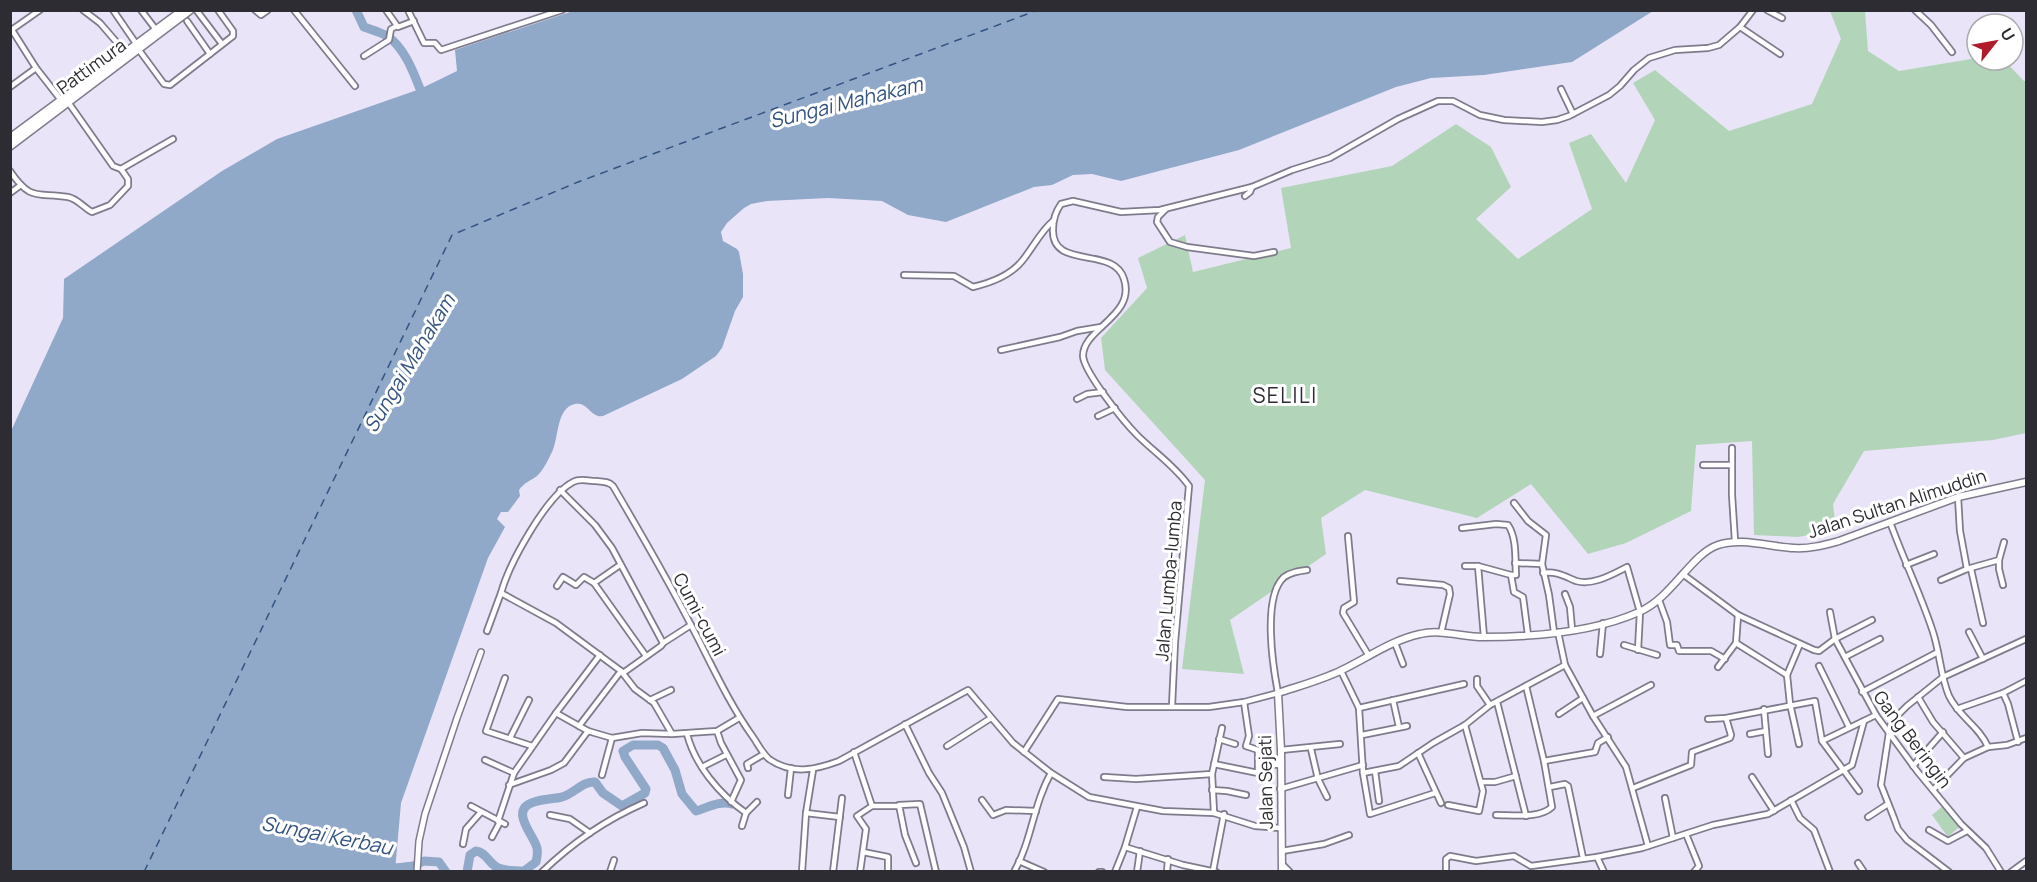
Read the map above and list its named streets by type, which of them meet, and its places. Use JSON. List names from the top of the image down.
{
  "streets": {
    "main road": ["Pattimura", "Jalan Sultan Alimuddin", "Jalan Sejati"],
    "street": ["Jalan Lumba-lumba", "Cumi-cumi", "Gang Beringin"]
  },
  "crossings": [
    ["Jalan Sultan Alimuddin", "Jalan Lumba-lumba"],
    ["Jalan Sultan Alimuddin", "Jalan Sejati"],
    ["Cumi-cumi", "Jalan Sejati"]
  ],
  "districts": ["SELILI"],
  "water": ["Sungai Mahakam", "Sungai Kerbau"],
  "north": "top right"
}
